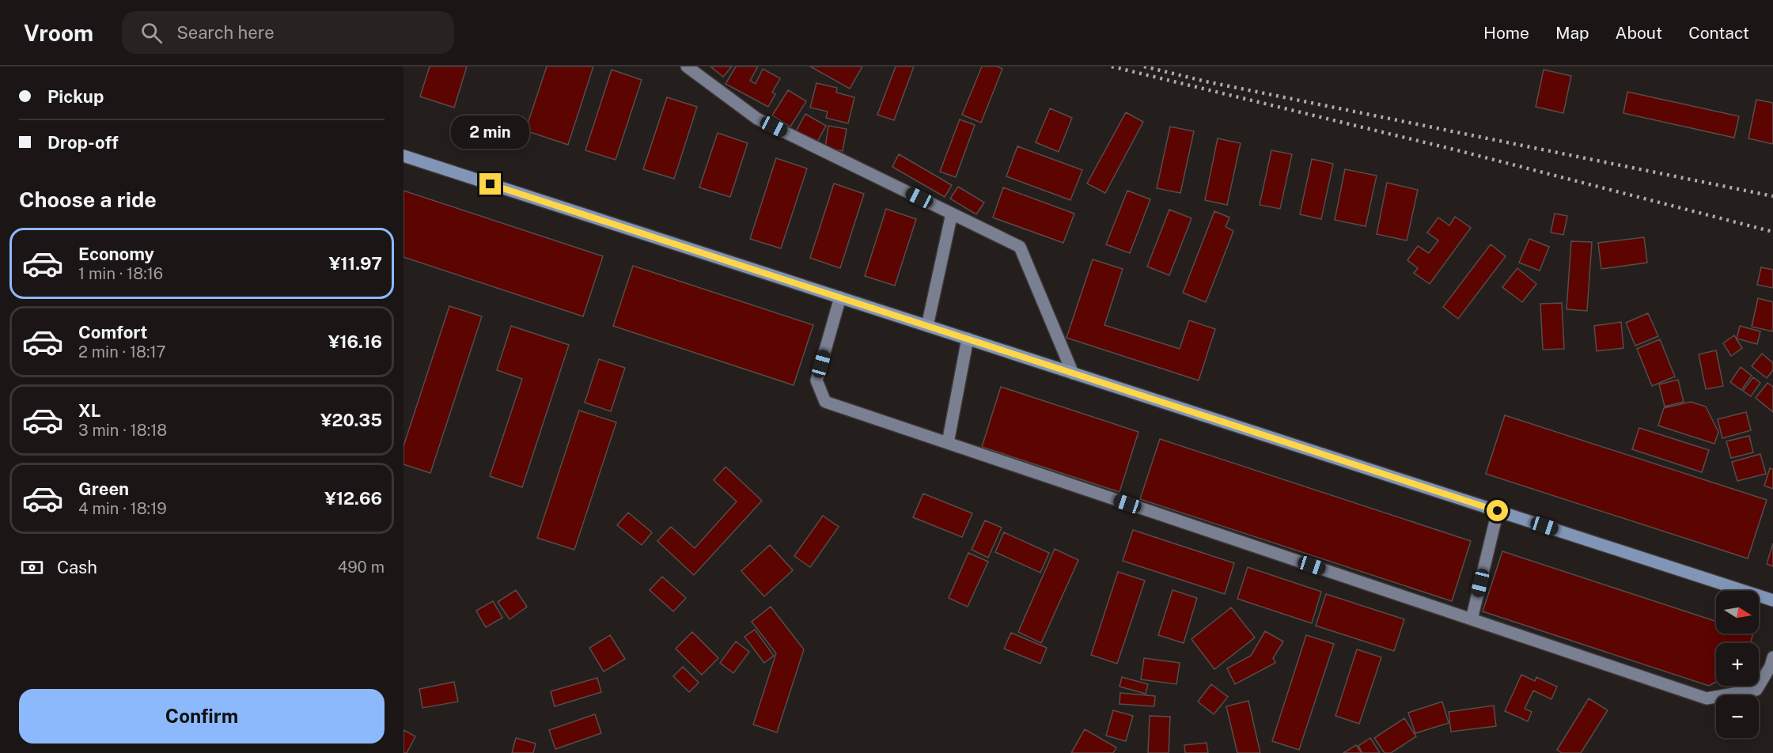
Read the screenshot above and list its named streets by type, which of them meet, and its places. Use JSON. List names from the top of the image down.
{
  "north": "right",
  "page": {
    "header": "Vroom",
    "search": "Search here",
    "nav": [
      "Home",
      "Map",
      "About",
      "Contact"
    ],
    "banner": ["Pickup", "Drop-off"],
    "bubble": "2 min",
    "heading": "Choose a ride",
    "list": [
      {
        "name": "Economy",
        "note": "1 min · 18:16",
        "value": "¥11.97"
      },
      {
        "name": "Comfort",
        "note": "2 min · 18:17",
        "value": "¥16.16"
      },
      {
        "name": "XL",
        "note": "3 min · 18:18",
        "value": "¥20.35"
      },
      {
        "name": "Green",
        "note": "4 min · 18:19",
        "value": "¥12.66"
      }
    ],
    "pay": ["Cash", "490 m"],
    "map_buttons": ["+", "−"],
    "buttons": "Confirm"
  }
}
